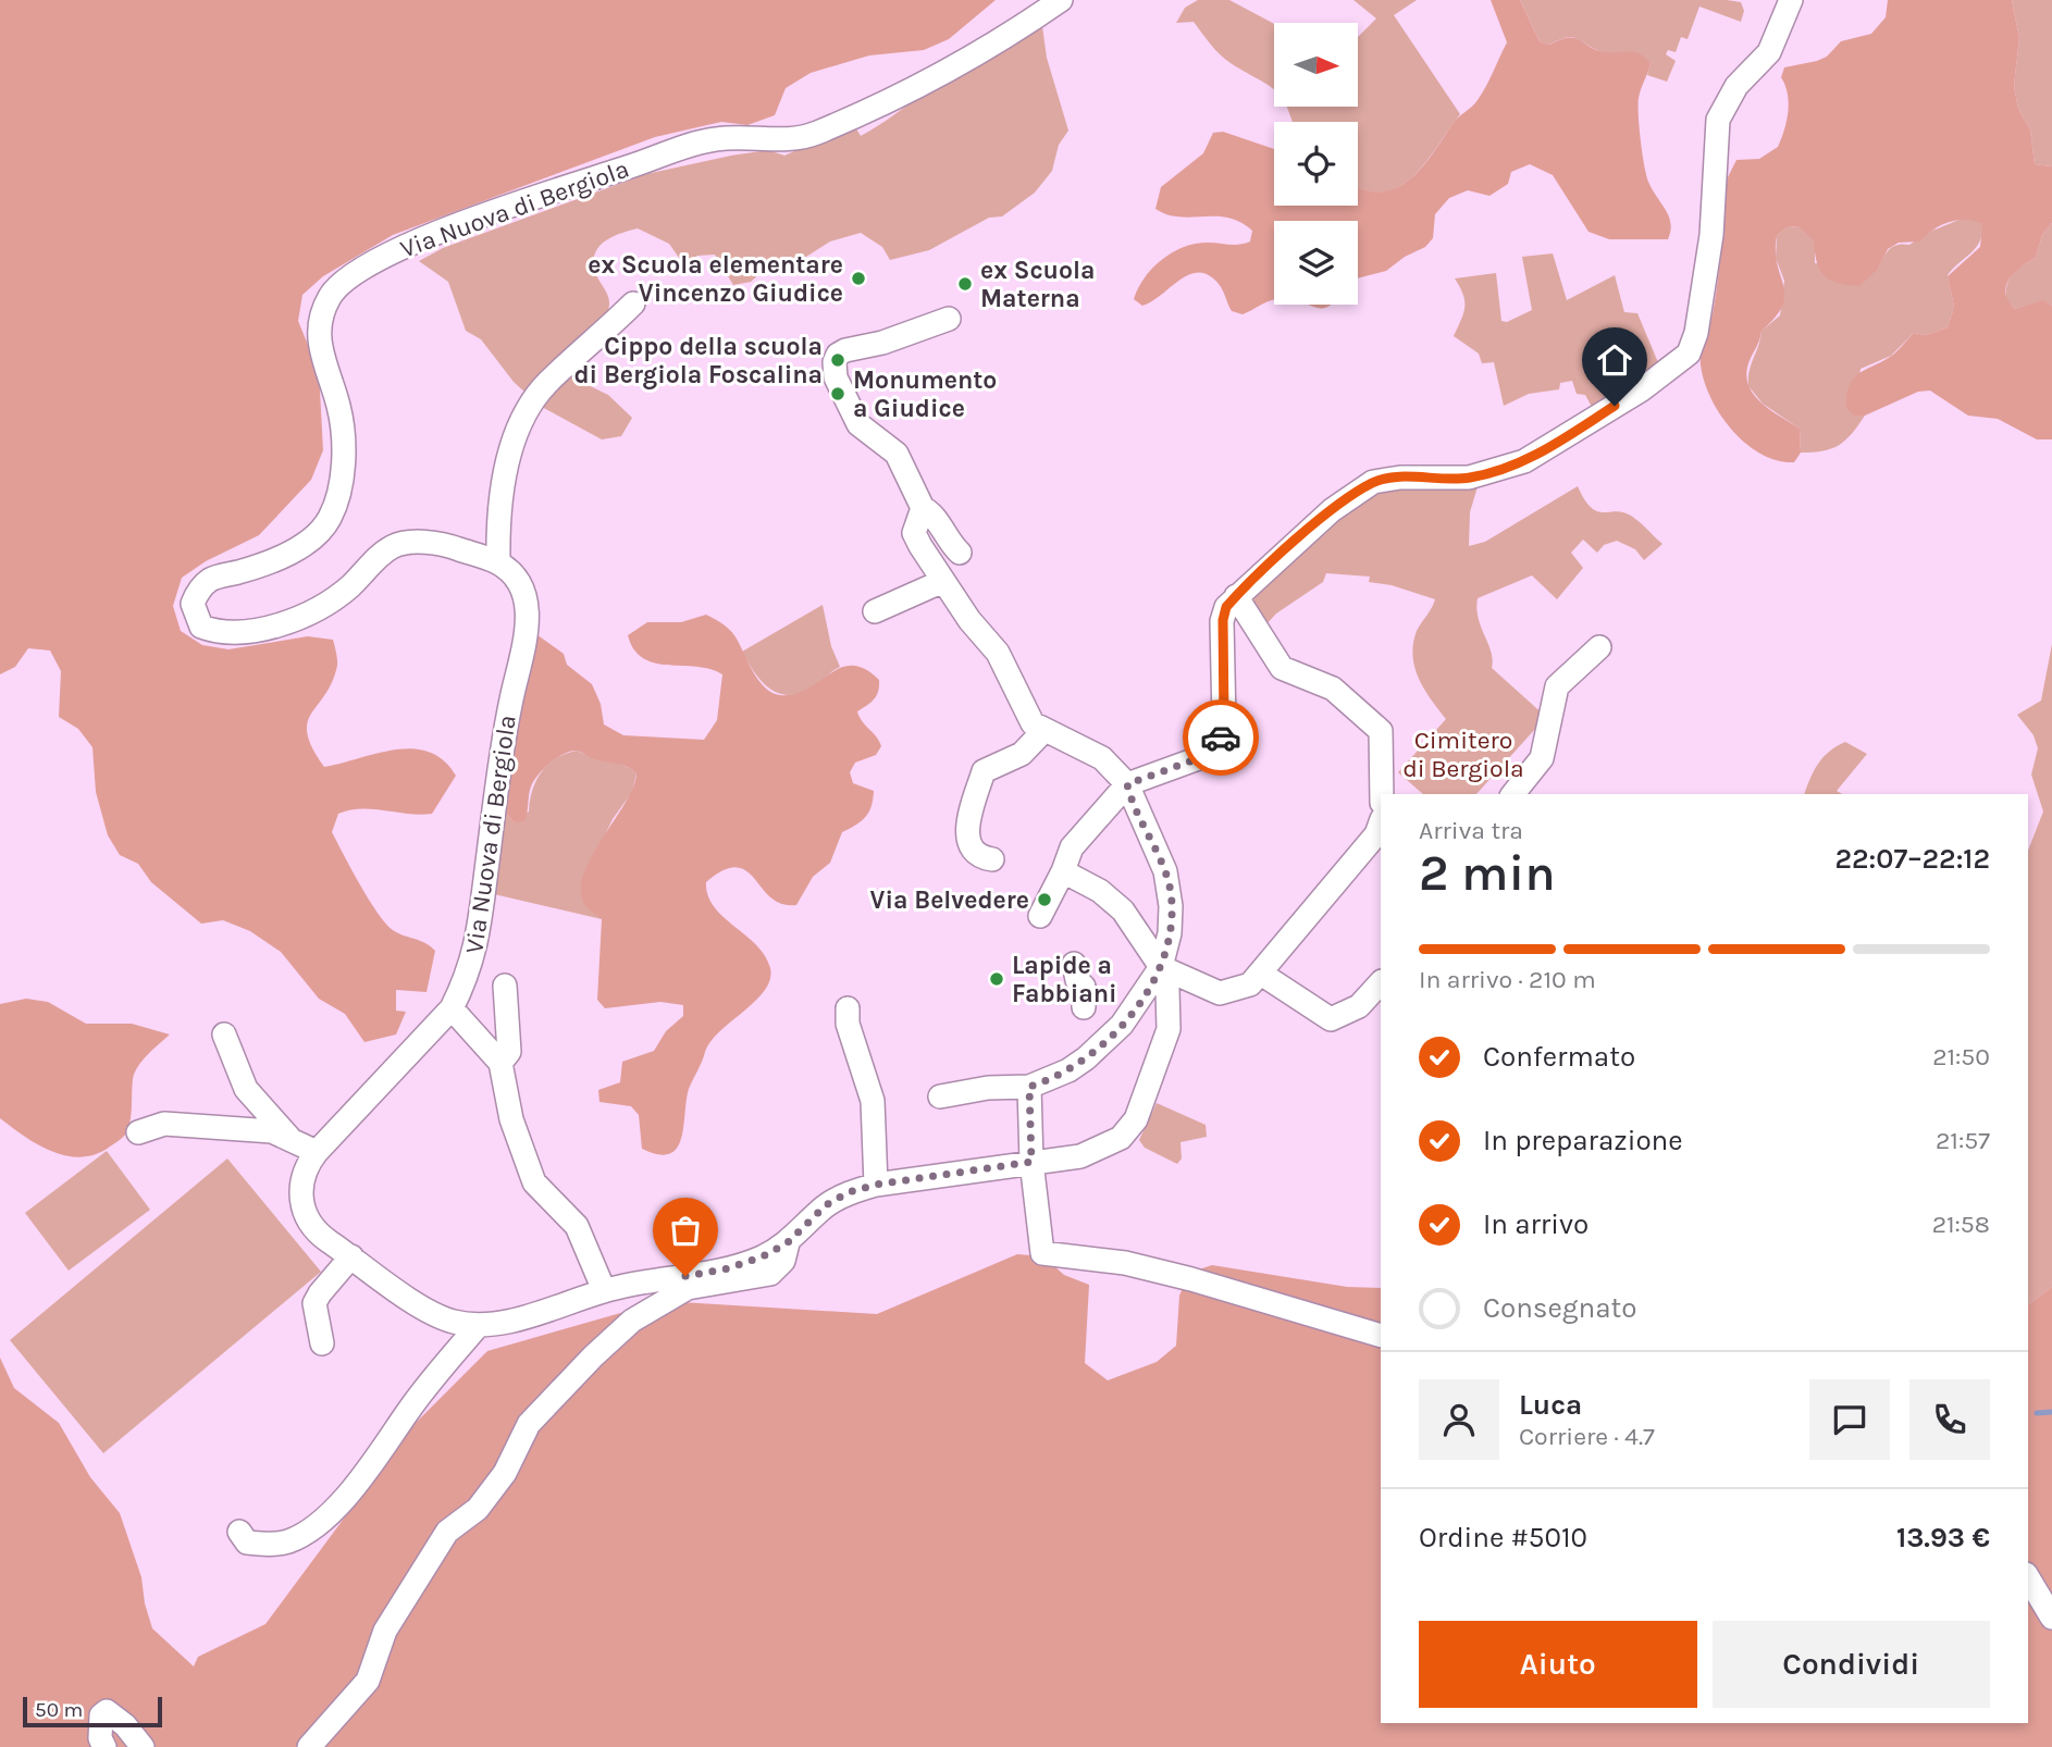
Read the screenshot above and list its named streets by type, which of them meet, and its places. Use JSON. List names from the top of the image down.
{
  "streets": {
    "street": ["Via Nuova di Bergiola"]
  },
  "parks": ["Cimitero di Bergiola"],
  "places": [
    "ex Scuola elementare Vincenzo Giudice",
    "ex Scuola Materna",
    "Cippo della scuola di Bergiola Foscalina",
    "Monumento a Giudice",
    "Via Belvedere",
    "Lapide a Fabbiani"
  ],
  "scale_bar": "50 m",
  "north": "right",
  "page": {
    "heading": ["2 min", "Arriva tra", "22:07–22:12"],
    "panel": [
      "Luca",
      "Corriere · 4.7",
      "Ordine #5010",
      "13.93 €"
    ],
    "bar": "In arrivo · 210 m",
    "list": [
      ["Confermato", "21:50"],
      ["In preparazione", "21:57"],
      ["In arrivo", "21:58"],
      "Consegnato"
    ],
    "buttons": ["Aiuto", "Condividi"],
    "scale": "50 m"
  }
}
